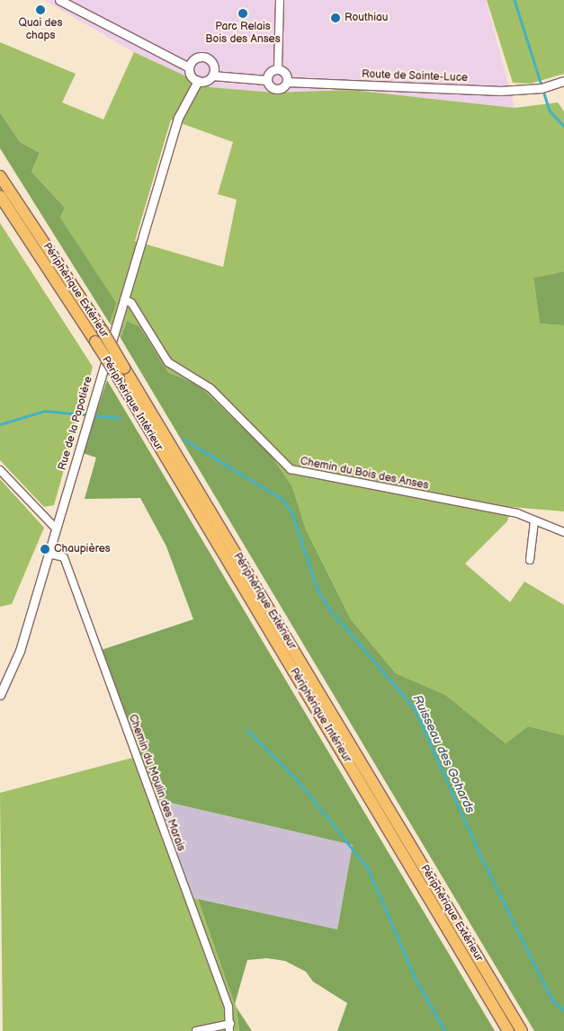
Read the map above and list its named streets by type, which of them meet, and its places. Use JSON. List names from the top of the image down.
{
  "streets": {
    "highway": ["Périphérique Extérieur", "Périphérique Intérieur"],
    "street": [
      "Route de Sainte-Luce",
      "Rue de la Papotière",
      "Chemin du Bois des Anses",
      "Chemin du Moulin des Marais"
    ]
  },
  "crossings": [
    ["Rue de la Papotière", "Chemin du Bois des Anses"],
    ["Rue de la Papotière", "Chemin du Moulin des Marais"]
  ],
  "water": ["Ruisseau des Gohards"],
  "places": [
    "Quai des chaps",
    "Parc Relais Bois des Anses",
    "Routhiau",
    "Chaupières"
  ]
}
